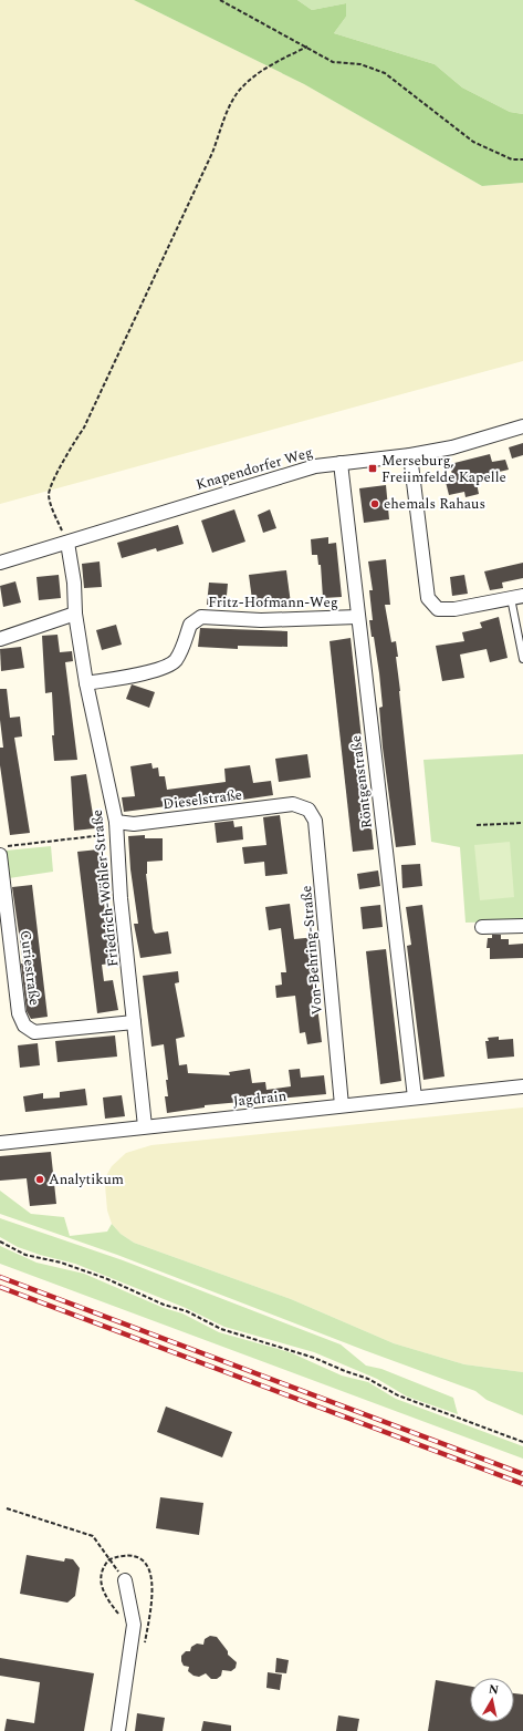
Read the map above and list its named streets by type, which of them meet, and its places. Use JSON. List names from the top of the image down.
{
  "streets": {
    "street": [
      "Knapendorfer Weg",
      "Fritz-Hofmann-Weg",
      "Röntgenstraße",
      "Dieselstraße",
      "Friedrich-Wöhler-Straße",
      "Von-Behring-Straße",
      "Curiestraße",
      "Jagdrain"
    ]
  },
  "crossings": [
    ["Knapendorfer Weg", "Röntgenstraße"],
    ["Knapendorfer Weg", "Friedrich-Wöhler-Straße"],
    ["Fritz-Hofmann-Weg", "Röntgenstraße"],
    ["Fritz-Hofmann-Weg", "Friedrich-Wöhler-Straße"],
    ["Röntgenstraße", "Jagdrain"],
    ["Dieselstraße", "Friedrich-Wöhler-Straße"],
    ["Dieselstraße", "Von-Behring-Straße"],
    ["Friedrich-Wöhler-Straße", "Curiestraße"],
    ["Friedrich-Wöhler-Straße", "Jagdrain"],
    ["Von-Behring-Straße", "Jagdrain"]
  ],
  "places": {
    "transit": ["Merseburg, Freiimfelde Kapelle"],
    "other": ["ehemals Rahaus", "Analytikum"]
  },
  "north": "top"
}
